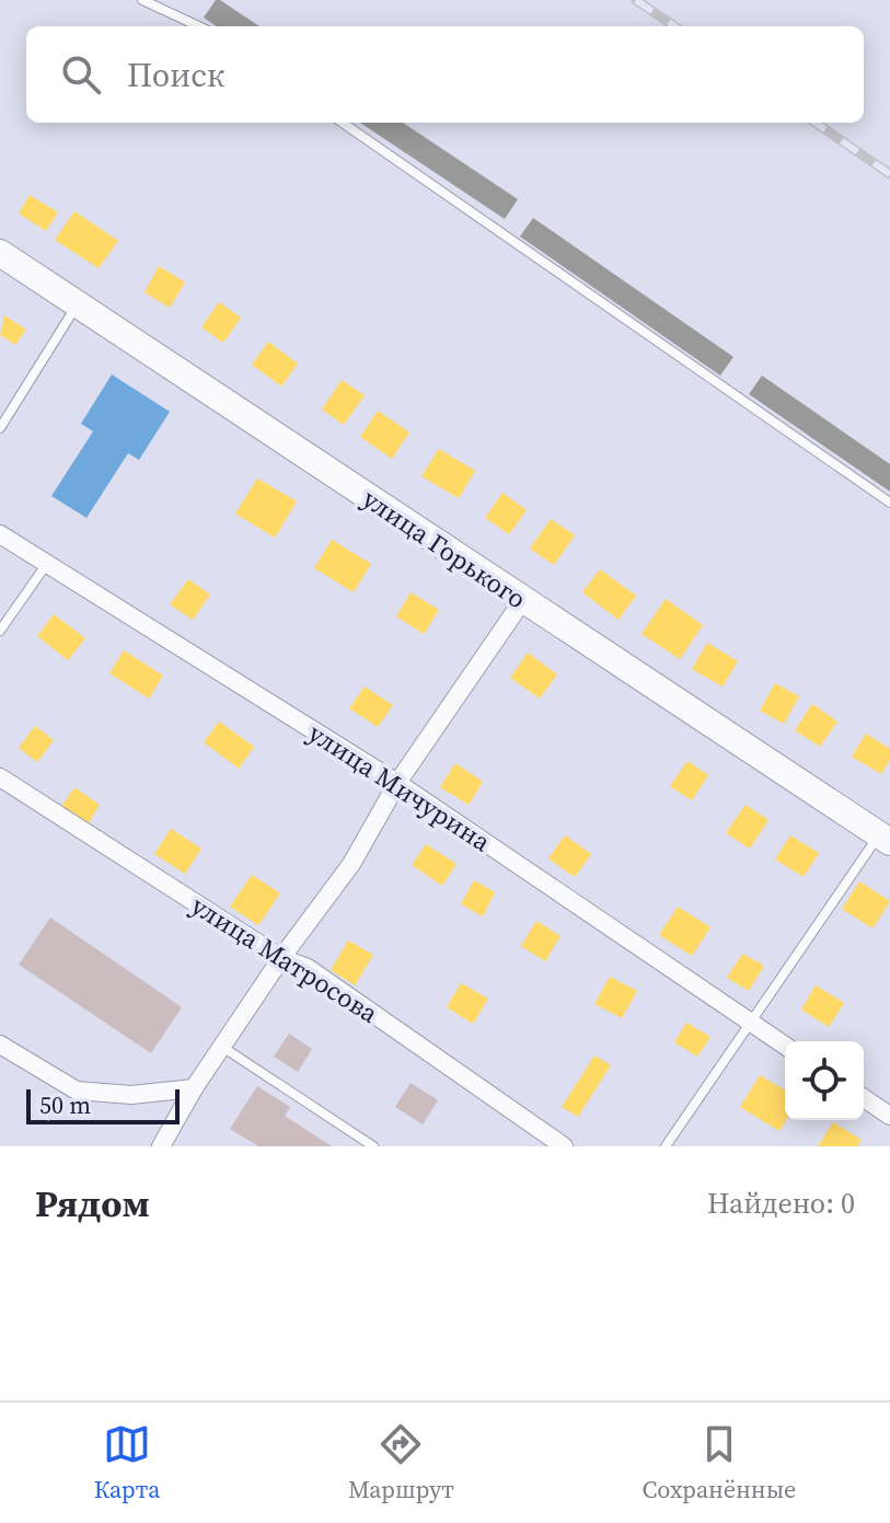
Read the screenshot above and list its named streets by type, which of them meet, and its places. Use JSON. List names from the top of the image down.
{
  "streets": {
    "main road": ["улица Горького"],
    "street": ["улица Мичурина", "улица Матросова"]
  },
  "scale_bar": "50 m",
  "page": {
    "search": "Поиск",
    "scale": "50 m",
    "heading": ["Рядом", "Найдено: 0"],
    "nav": ["Карта", "Маршрут", "Сохранённые"]
  }
}
